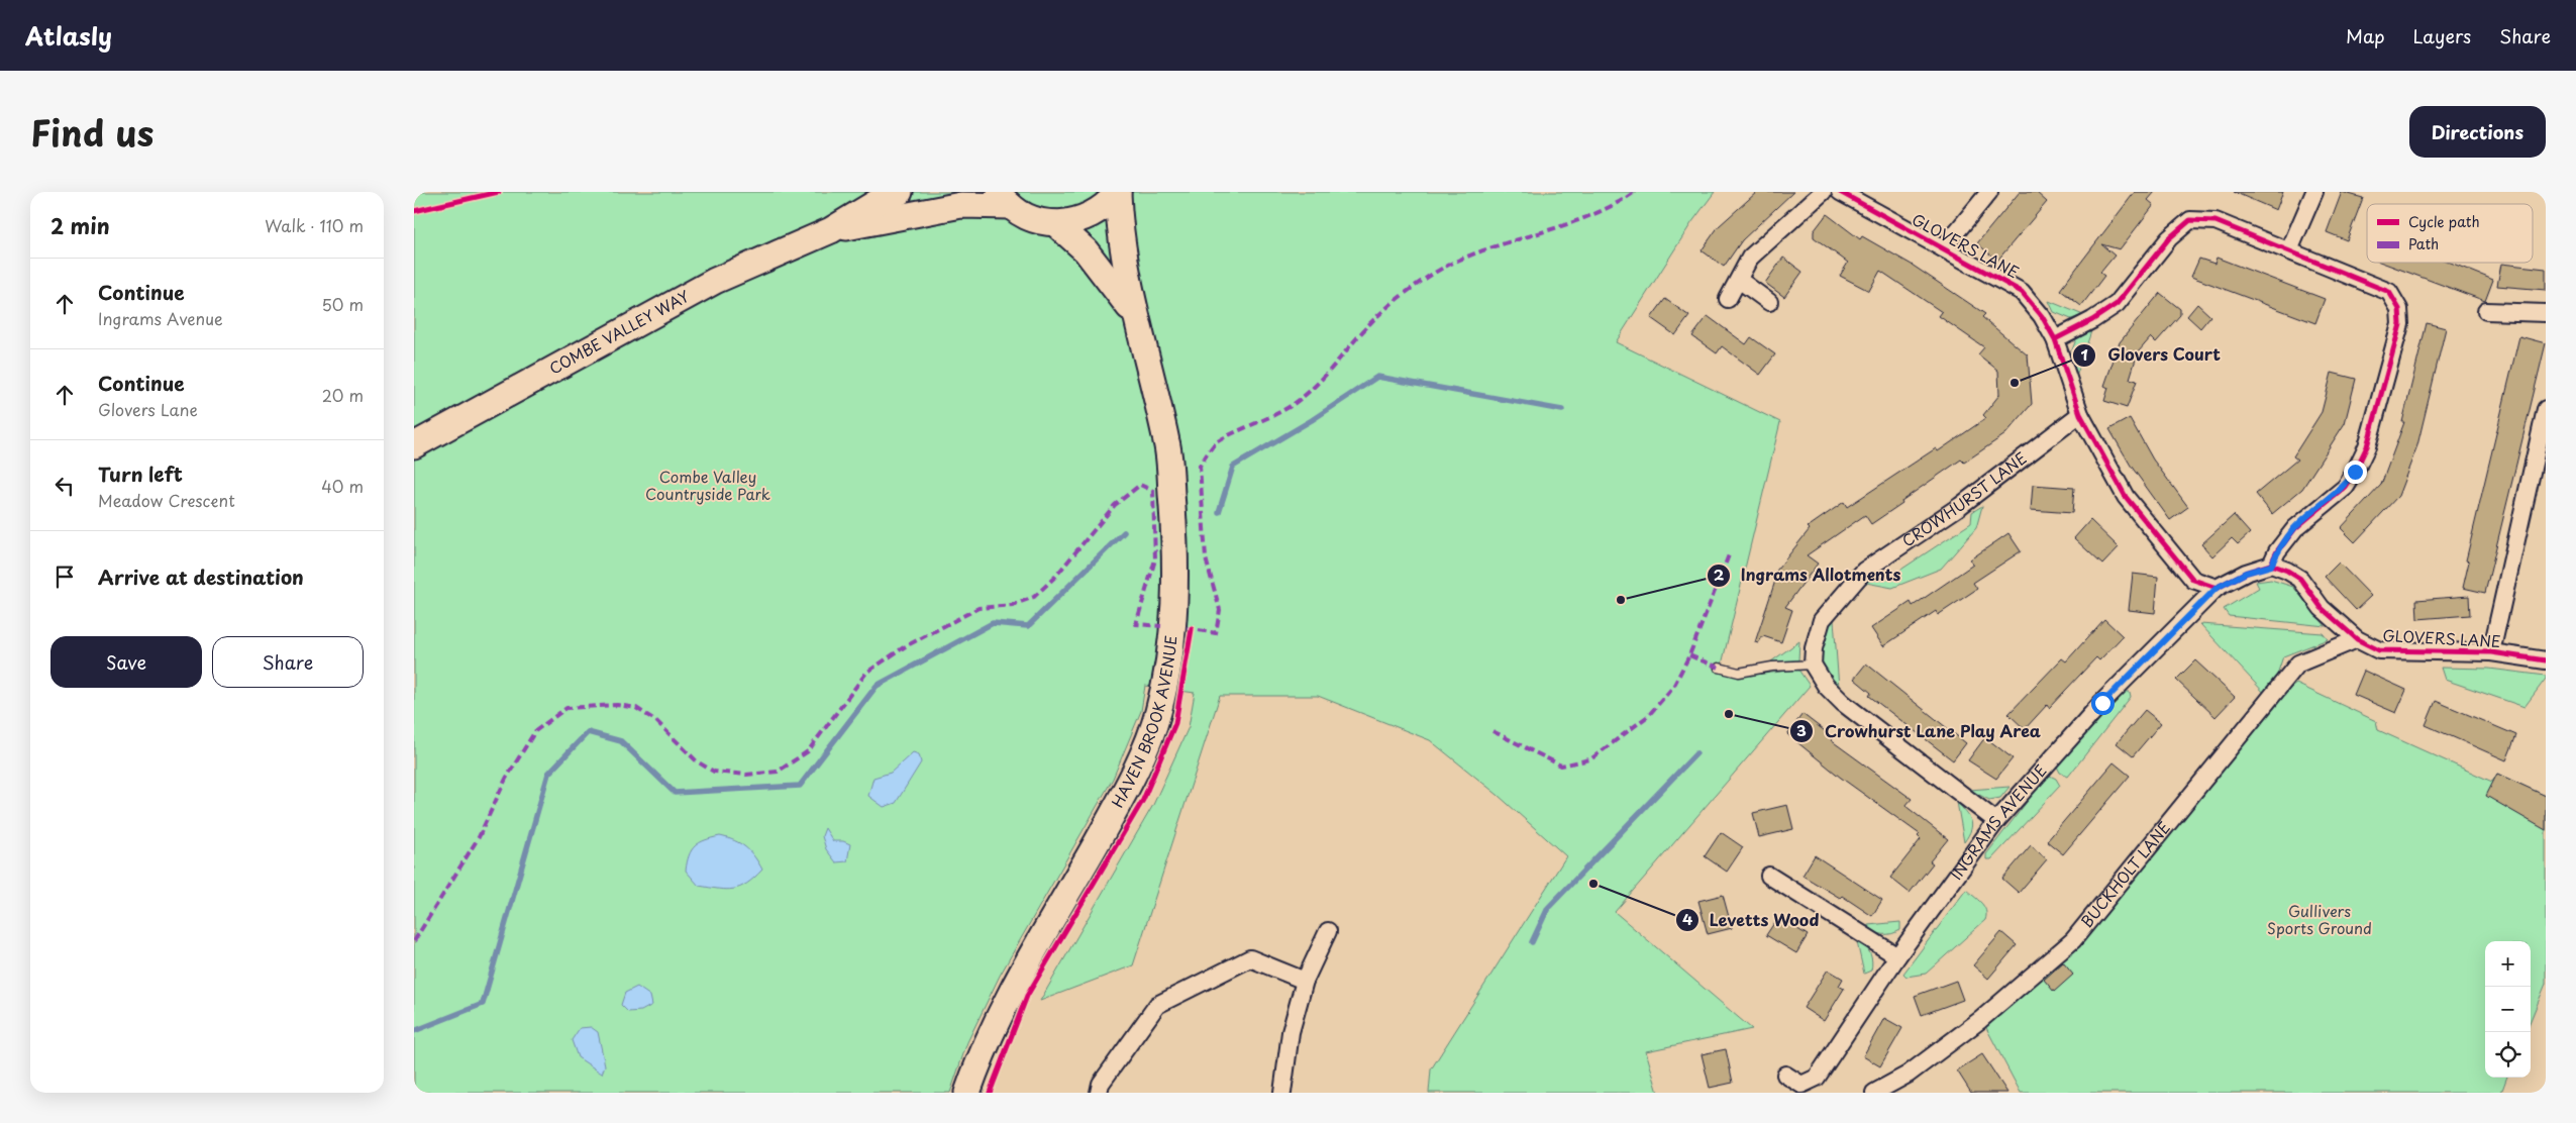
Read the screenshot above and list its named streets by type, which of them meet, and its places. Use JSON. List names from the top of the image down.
{
  "streets": {
    "main road": ["COMBE VALLEY WAY", "HAVEN BROOK AVENUE"],
    "street": [
      "GLOVERS LANE",
      "CROWHURST LANE",
      "INGRAMS AVENUE",
      "BUCKHOLT LANE"
    ]
  },
  "crossings": [
    ["GLOVERS LANE", "CROWHURST LANE"],
    ["GLOVERS LANE", "INGRAMS AVENUE"],
    ["GLOVERS LANE", "BUCKHOLT LANE"]
  ],
  "parks": ["Combe Valley Countryside Park", "Gullivers Sports Ground"],
  "places": [
    "Glovers Court",
    "Ingrams Allotments",
    "Crowhurst Lane Play Area",
    "Levetts Wood"
  ],
  "legend": ["Cycle path", "Path"],
  "page": {
    "header": "Atlasly",
    "nav": ["Map", "Layers", "Share"],
    "title": "Find us",
    "buttons": [
      "Directions",
      ["Save", "Share"]
    ],
    "heading": ["2 min", "Walk · 110 m"],
    "list": [
      ["Continue", "Ingrams Avenue", "50 m"],
      ["Continue", "Glovers Lane", "20 m"],
      ["Turn left", "Meadow Crescent", "40 m"],
      "Arrive at destination"
    ],
    "map_buttons": ["+", "−"]
  }
}
